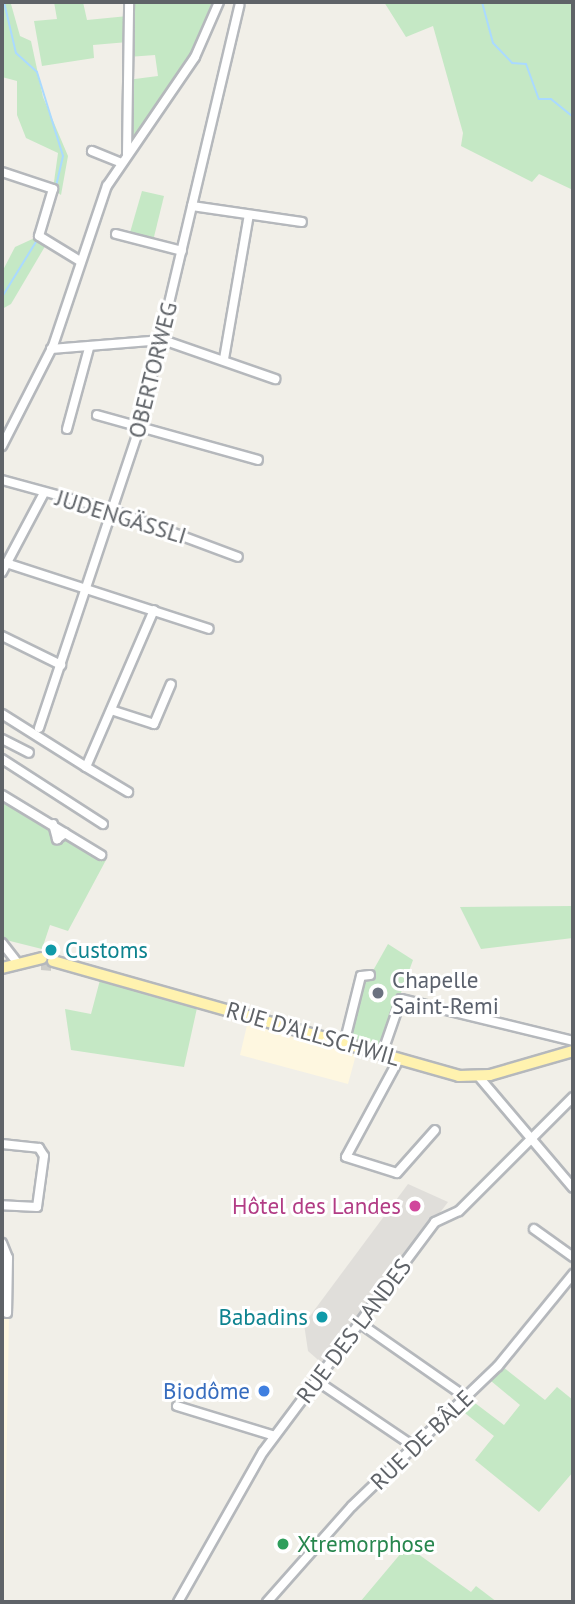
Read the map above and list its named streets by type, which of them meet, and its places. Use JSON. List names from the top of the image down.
{
  "streets": {
    "main road": ["RUE D'ALLSCHWIL"],
    "street": [
      "OBERTORWEG",
      "JUDENGÄSSLI",
      "RUE DES LANDES",
      "RUE DE BÂLE"
    ]
  },
  "crossings": [
    ["OBERTORWEG", "JUDENGÄSSLI"]
  ],
  "places": [
    "Customs",
    "Chapelle Saint-Remi",
    "Hôtel des Landes",
    "Babadins",
    "Biodôme",
    "Xtremorphose"
  ]
}
